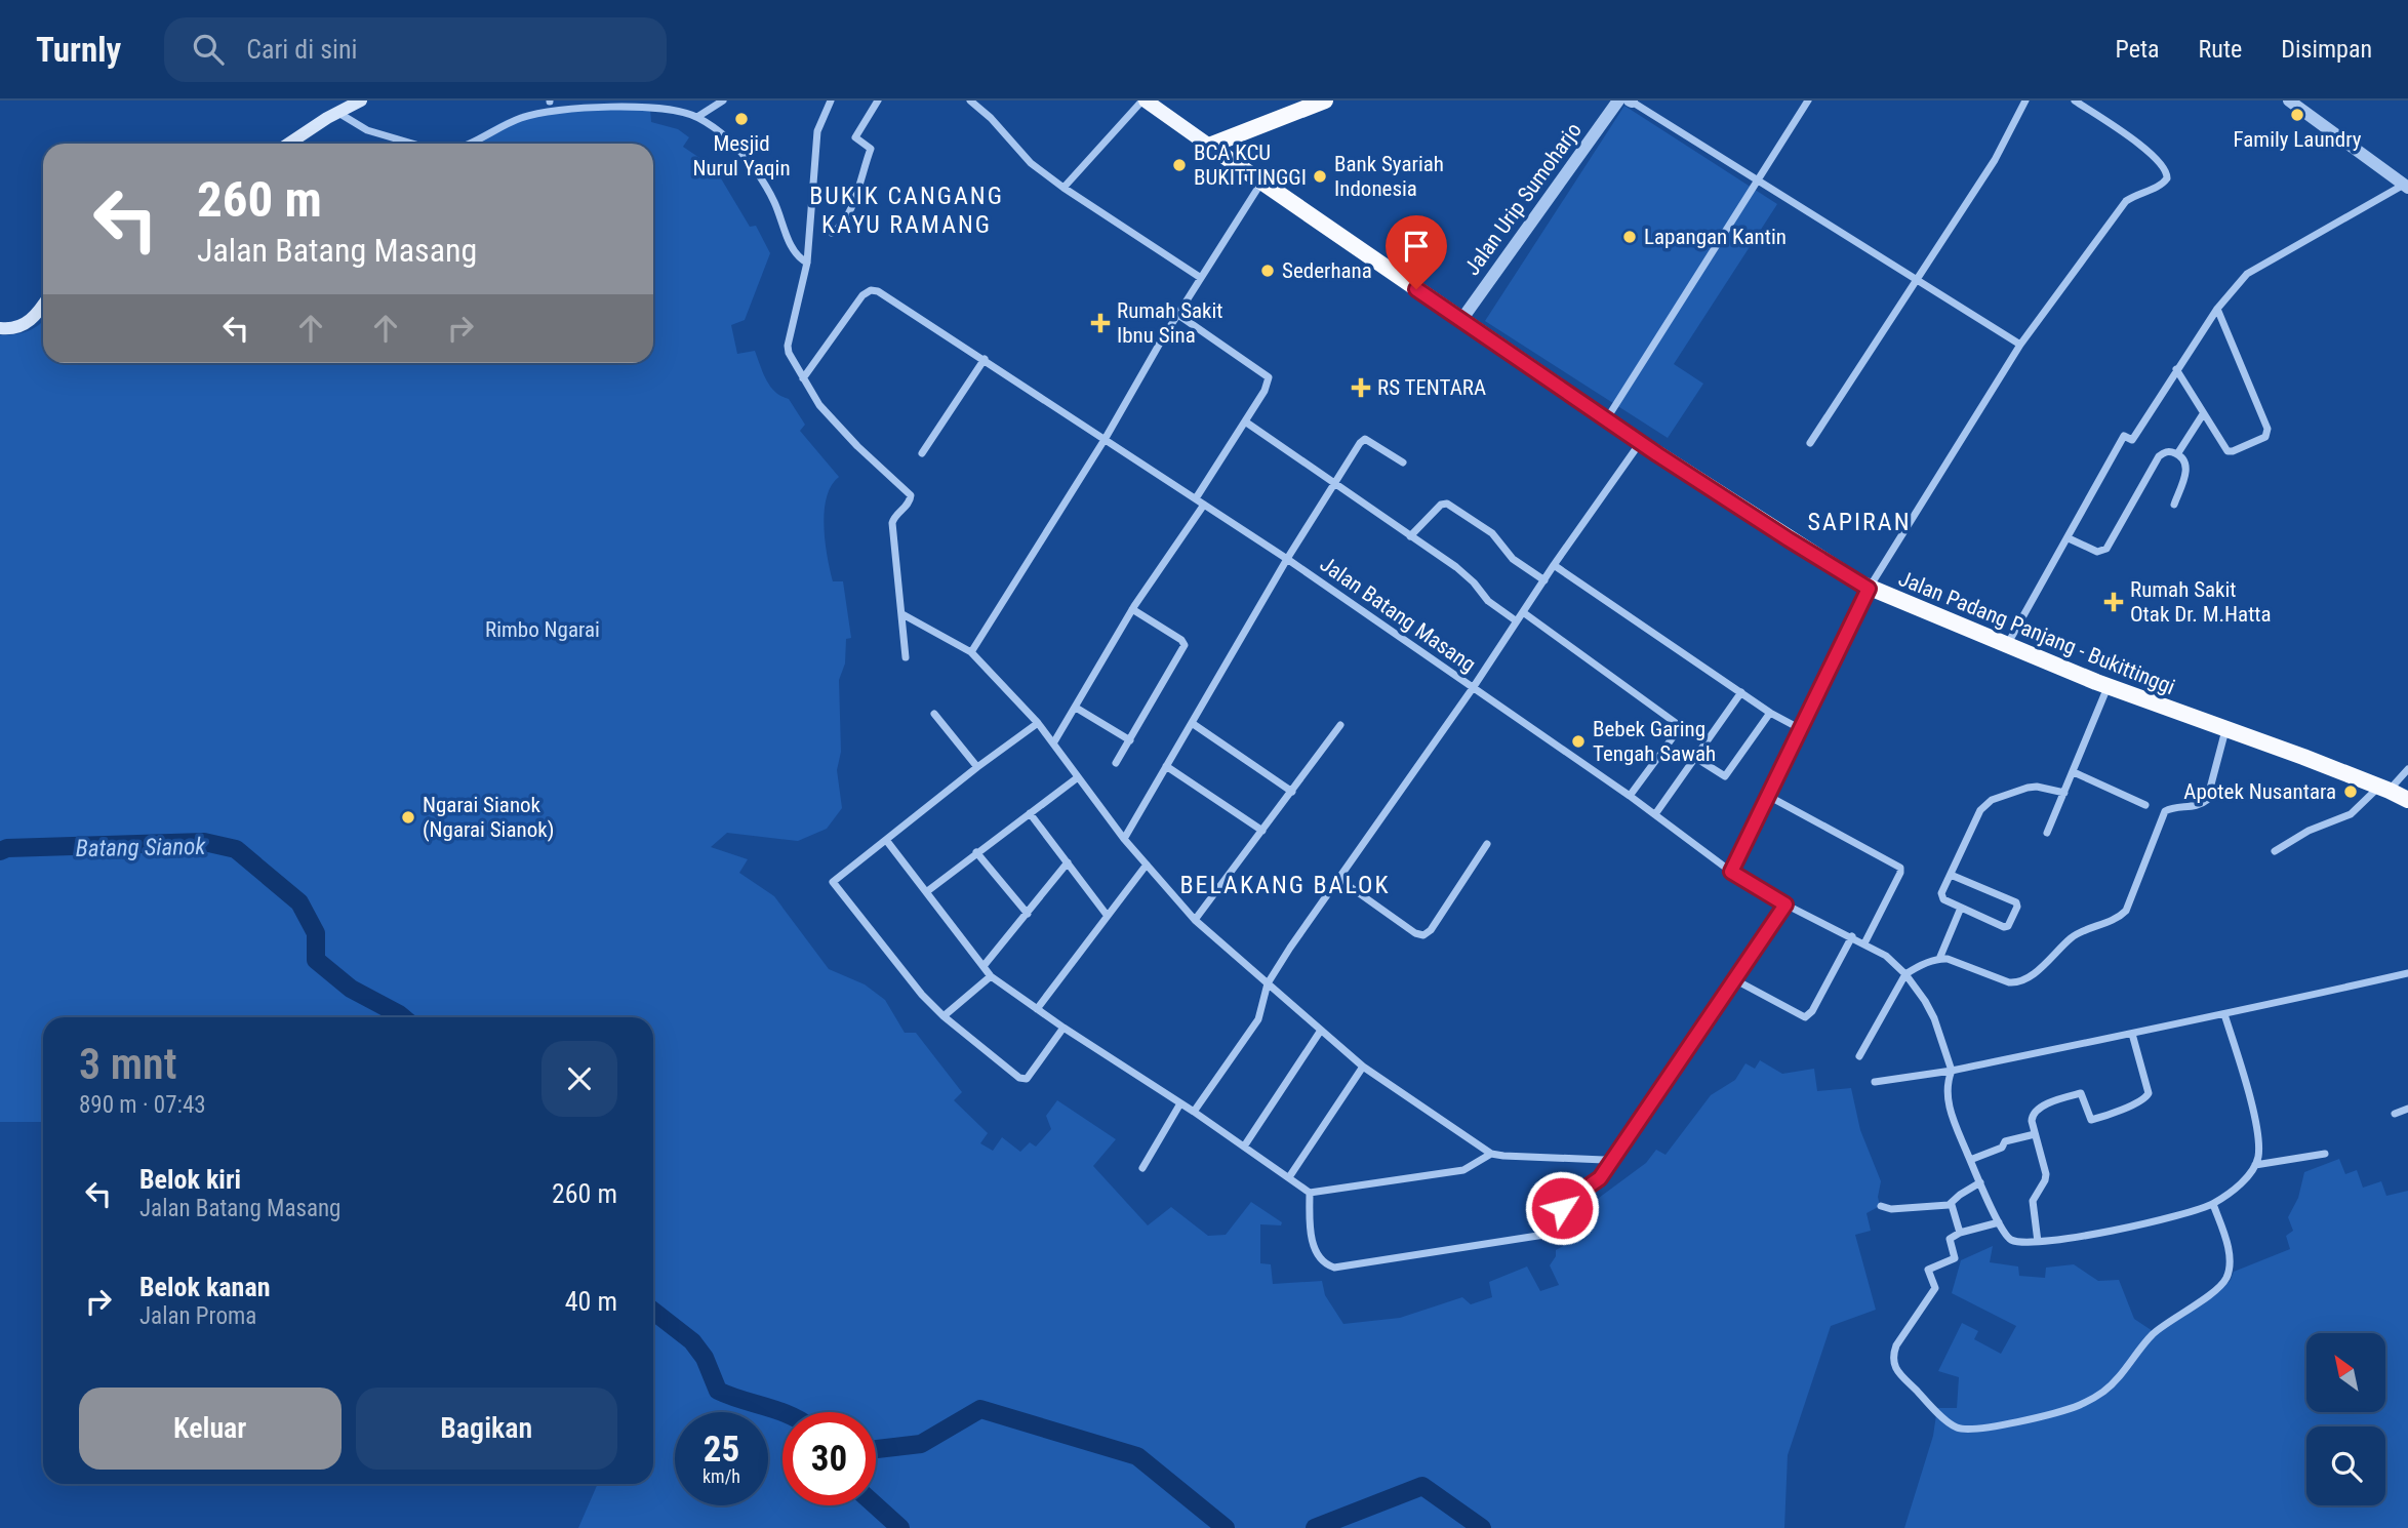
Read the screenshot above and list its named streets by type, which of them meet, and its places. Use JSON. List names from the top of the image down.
{
  "streets": {
    "highway": ["Jalan Padang Panjang - Bukittinggi"],
    "street": ["Jalan Urip Sumoharjo", "Jalan Batang Masang"]
  },
  "crossings": [
    ["Jalan Urip Sumoharjo", "Jalan Padang Panjang - Bukittinggi"]
  ],
  "districts": ["BUKIK CANGANG KAYU RAMANG", "SAPIRAN", "BELAKANG BALOK"],
  "water": ["Batang Sianok"],
  "parks": ["Rimbo Ngarai"],
  "places": {
    "other": [
      "Family Laundry",
      "Mesjid Nurul Yaqin",
      "BCA KCU BUKITTINGGI",
      "Bank Syariah Indonesia",
      "Lapangan Kantin",
      "Sederhana",
      "Bebek Garing Tengah Sawah",
      "Apotek Nusantara",
      "Ngarai Sianok (Ngarai Sianok)"
    ],
    "health": ["Rumah Sakit Ibnu Sina", "RS TENTARA", "Rumah Sakit Otak Dr. M.Hatta"]
  },
  "north": "top left",
  "page": {
    "header": "Turnly",
    "search": "Cari di sini",
    "nav": ["Peta", "Rute", "Disimpan"],
    "turn": ["260 m", "Jalan Batang Masang"],
    "heading": ["3 mnt", "890 m · 07:43"],
    "list": [
      {
        "name": "Belok kiri",
        "note": "Jalan Batang Masang",
        "value": "260 m"
      },
      {
        "name": "Belok kanan",
        "note": "Jalan Proma",
        "value": "40 m"
      }
    ],
    "buttons": ["Keluar", "Bagikan"],
    "speed": "25 km/h",
    "limit": "30"
  }
}
